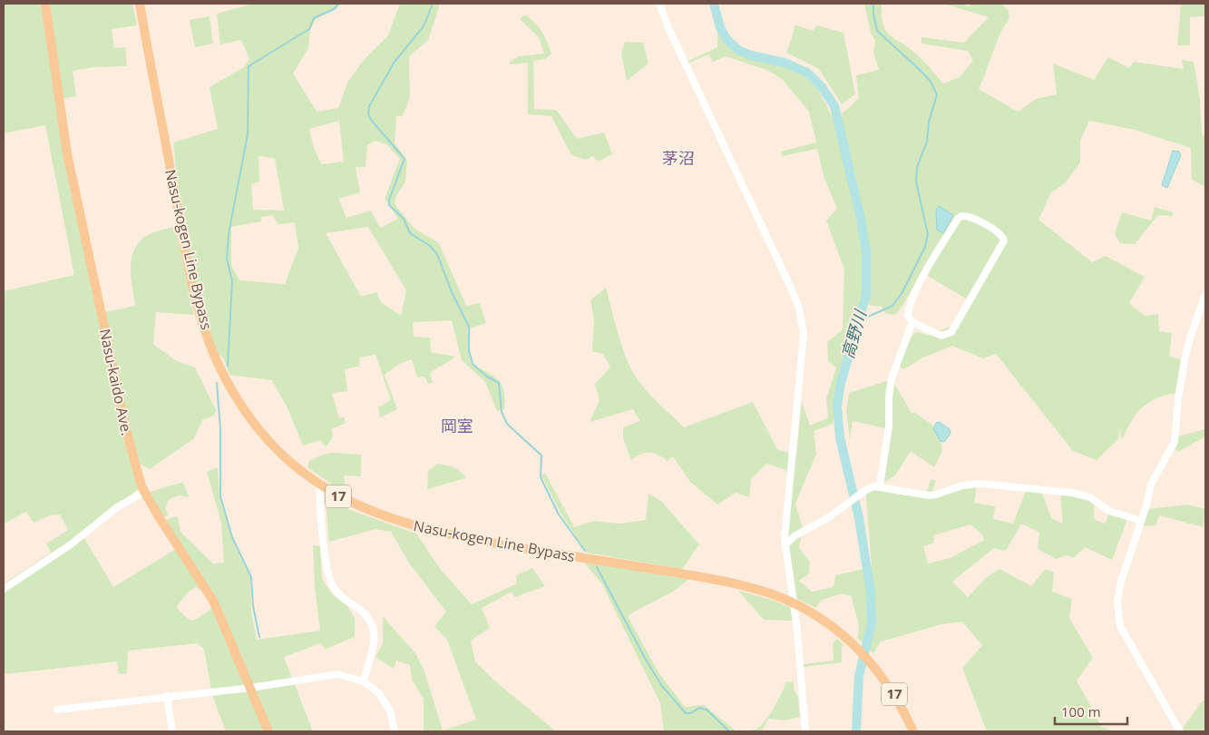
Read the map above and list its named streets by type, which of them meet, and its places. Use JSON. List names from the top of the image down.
{
  "streets": {
    "main road": ["Nasu-kogen Line Bypass", "Nasu-kaido Ave.", "17"]
  },
  "districts": ["茅沼", "岡室"],
  "water": ["高野川"],
  "scale_bar": "100 m"
}
